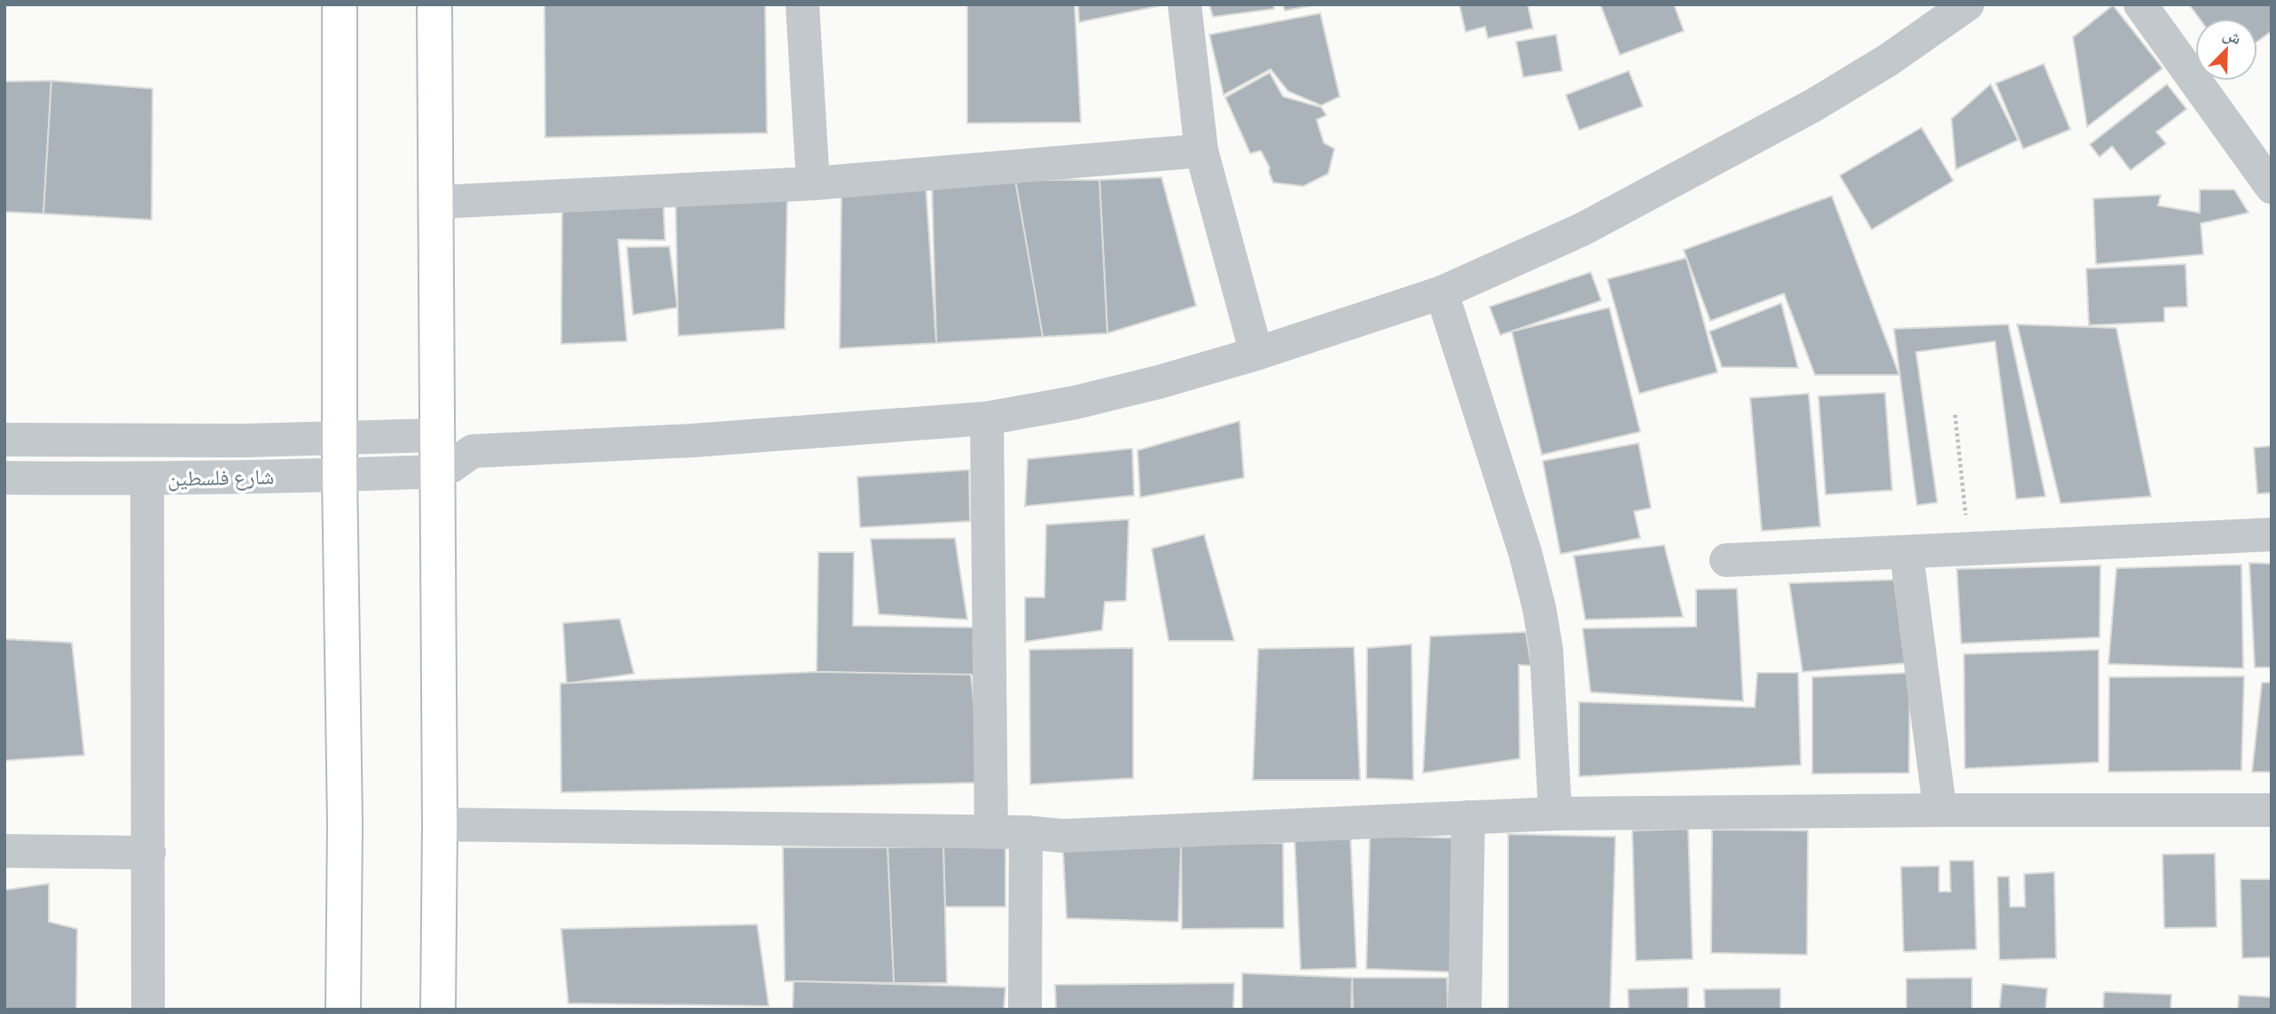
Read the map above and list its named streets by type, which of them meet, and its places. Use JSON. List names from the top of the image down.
{
  "streets": {
    "street": ["شارع فلسطين"]
  },
  "north": "top right"
}
